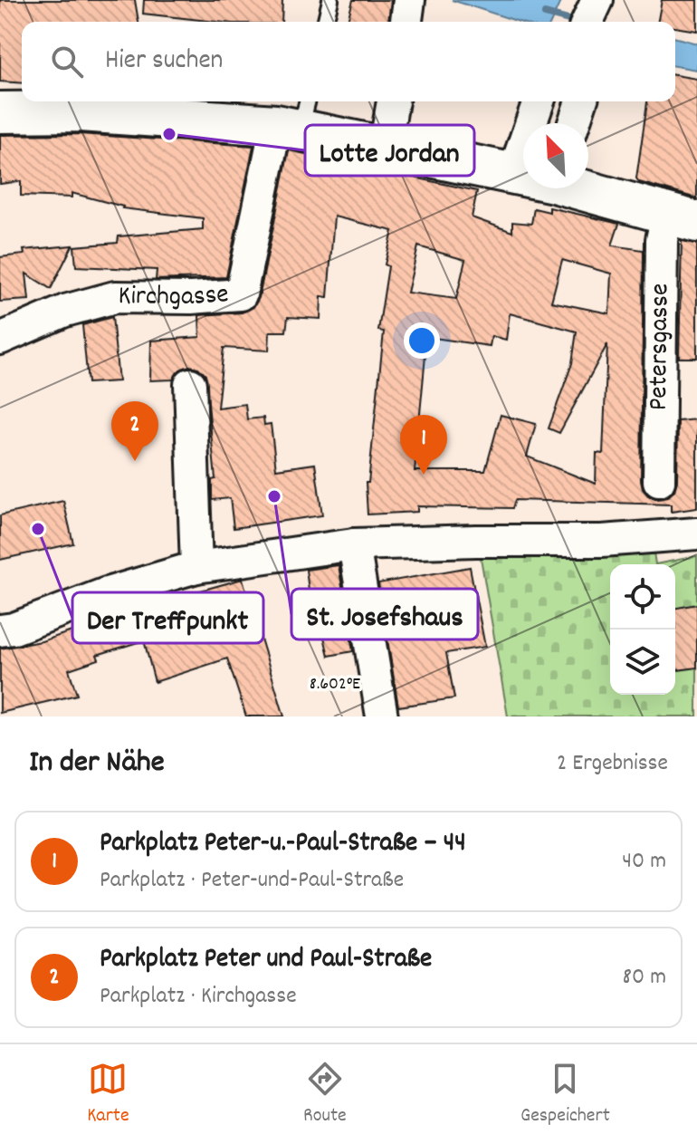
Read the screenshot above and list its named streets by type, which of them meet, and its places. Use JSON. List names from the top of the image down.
{
  "streets": {
    "street": ["Kirchgasse", "Petersgasse"]
  },
  "places": ["Lotte Jordan", "St. Josefshaus", "Der Treffpunkt"],
  "north": "top left",
  "page": {
    "search": "Hier suchen",
    "pins": ["2", "1"],
    "heading": ["In der Nähe", "2 Ergebnisse"],
    "list": [
      {
        "mark": "1",
        "name": "Parkplatz Peter-u.-Paul-Straße – 44",
        "note": "Parkplatz · Peter-und-Paul-Straße",
        "value": "40 m"
      },
      {
        "mark": "2",
        "name": "Parkplatz Peter und Paul-Straße",
        "note": "Parkplatz · Kirchgasse",
        "value": "80 m"
      }
    ],
    "nav": ["Karte", "Route", "Gespeichert"]
  },
  "coordinates": ["8.602°E"]
}
